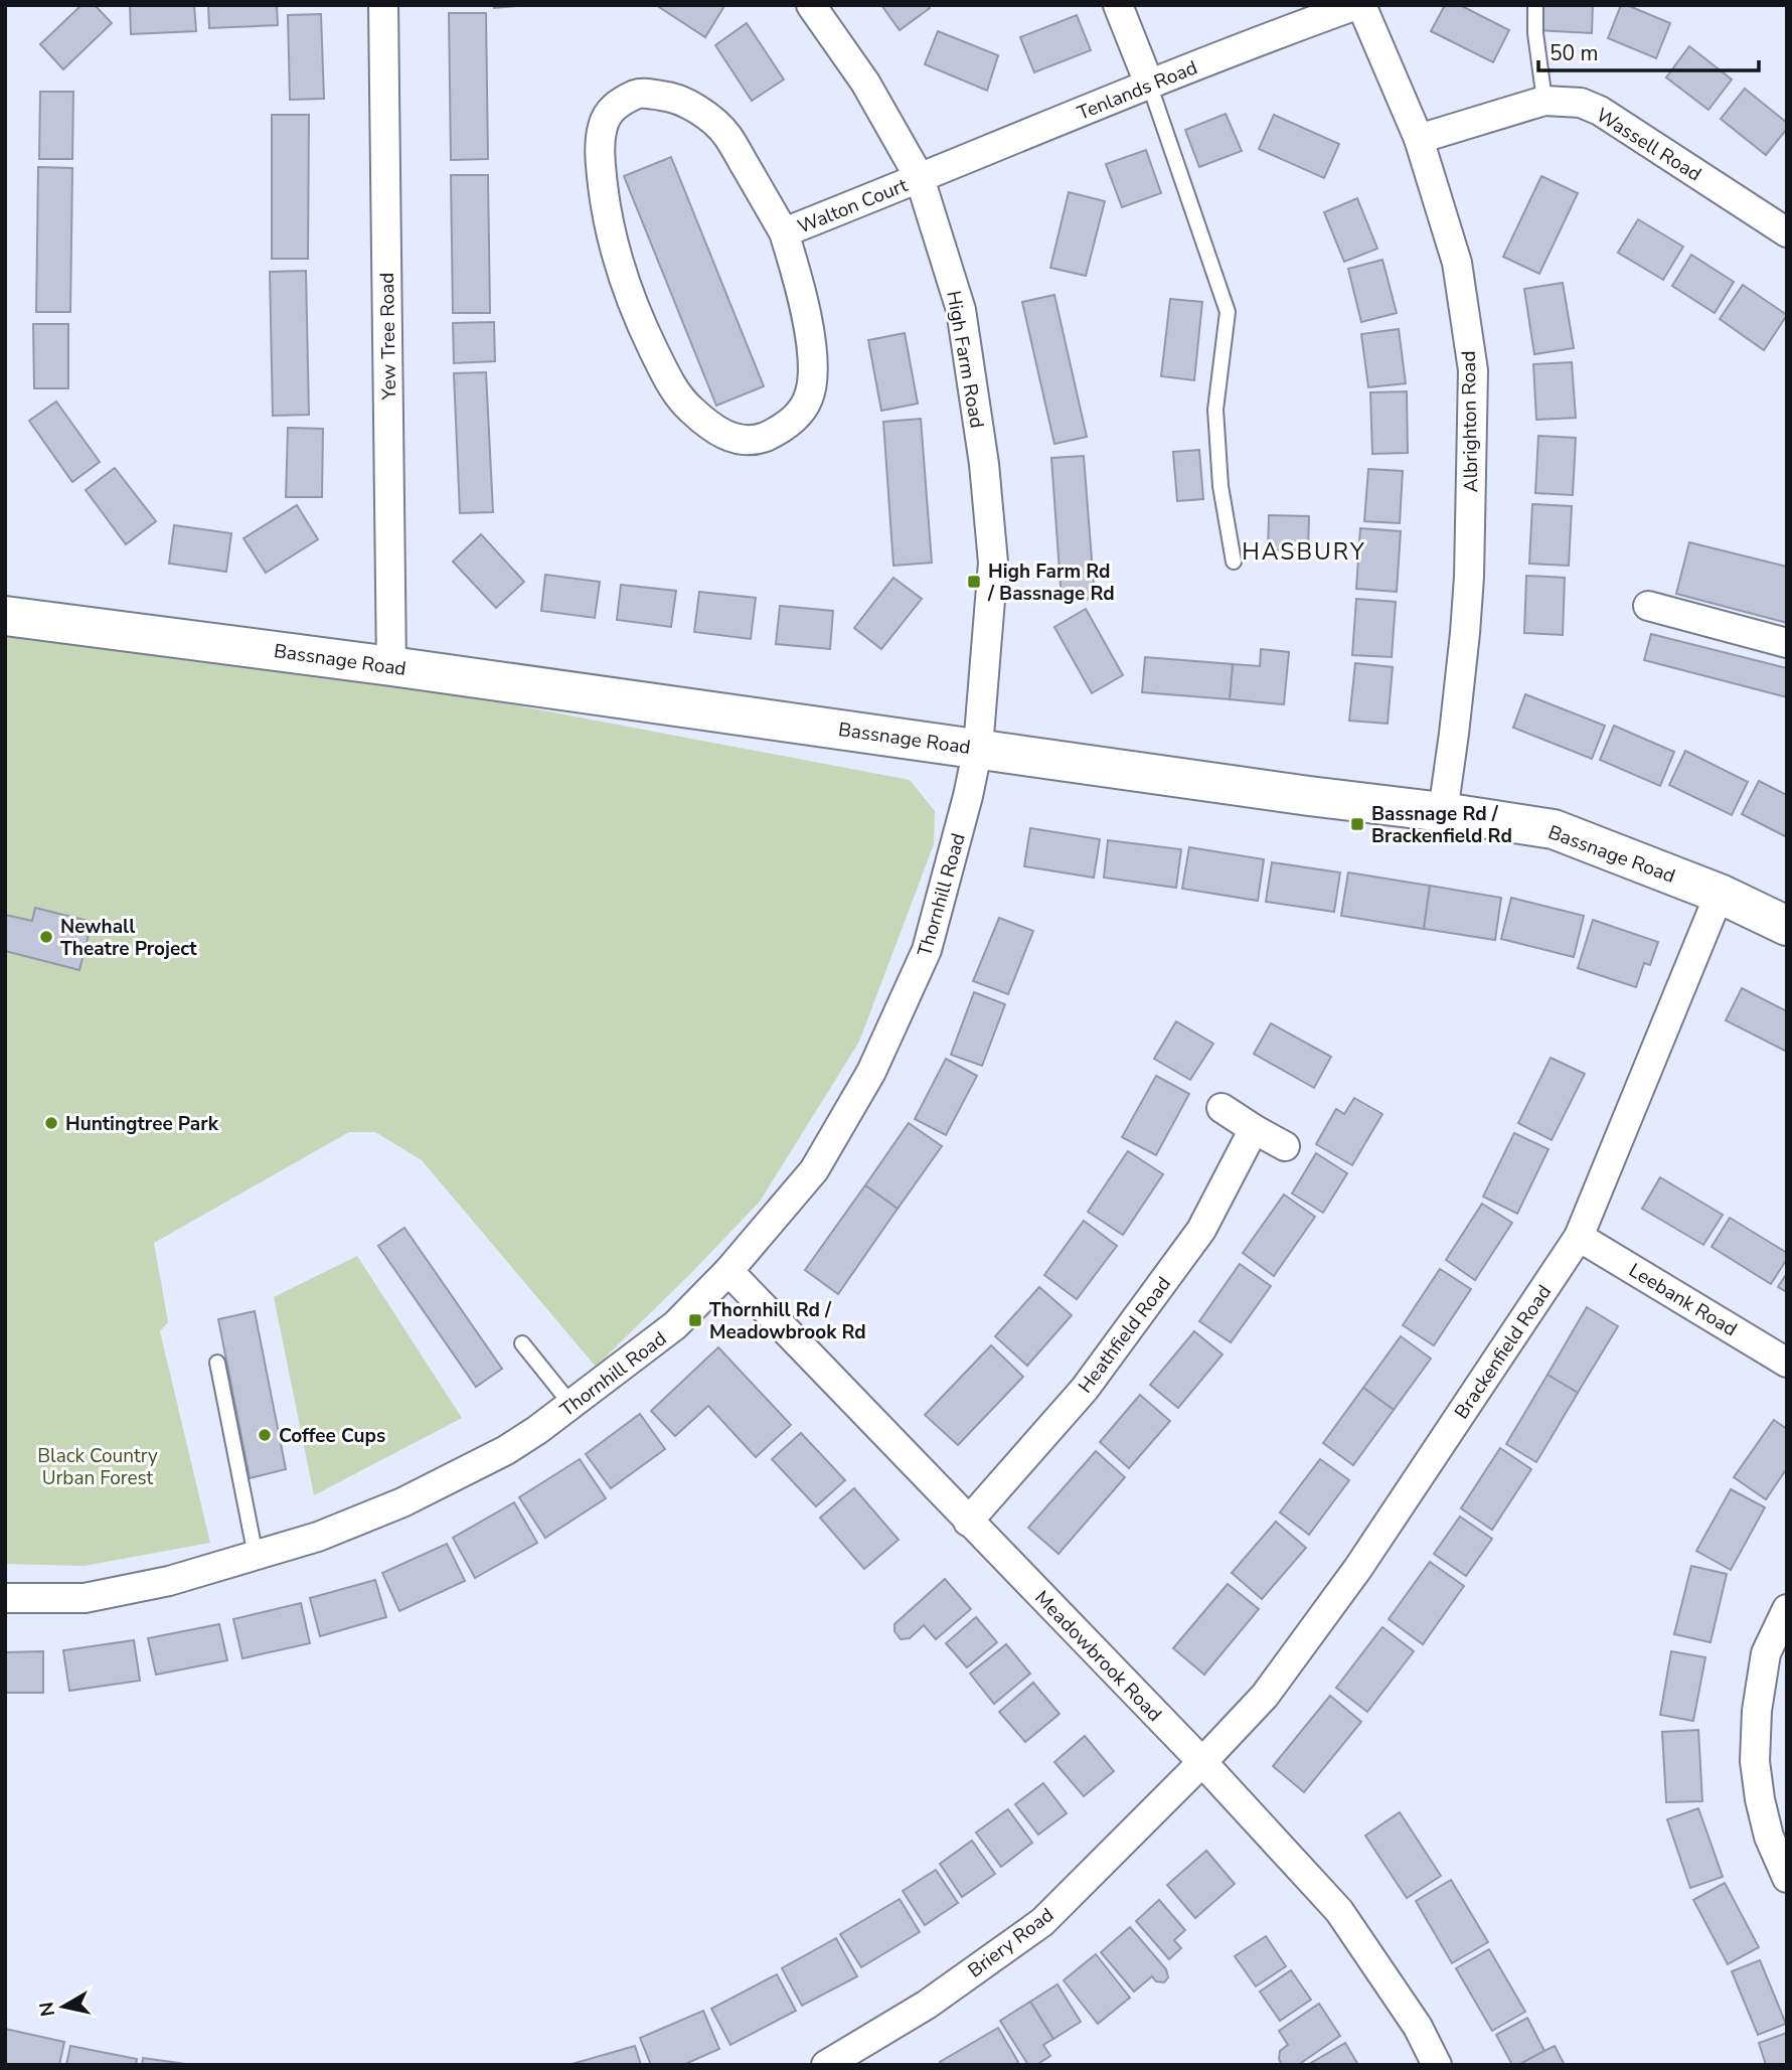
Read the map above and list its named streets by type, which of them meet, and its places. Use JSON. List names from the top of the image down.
{
  "streets": {
    "street": [
      "Tenlands Road",
      "Wassell Road",
      "Walton Court",
      "Yew Tree Road",
      "High Farm Road",
      "Albrighton Road",
      "Bassnage Road",
      "Thornhill Road",
      "Leebank Road",
      "Heathfield Road",
      "Brackenfield Road",
      "Meadowbrook Road",
      "Briery Road"
    ]
  },
  "crossings": [
    ["Tenlands Road", "Walton Court"],
    ["Tenlands Road", "High Farm Road"],
    ["Tenlands Road", "Albrighton Road"],
    ["Wassell Road", "Albrighton Road"],
    ["Walton Court", "High Farm Road"],
    ["Yew Tree Road", "Bassnage Road"],
    ["High Farm Road", "Bassnage Road"],
    ["High Farm Road", "Thornhill Road"],
    ["Albrighton Road", "Bassnage Road"],
    ["Bassnage Road", "Thornhill Road"],
    ["Bassnage Road", "Brackenfield Road"],
    ["Thornhill Road", "Meadowbrook Road"],
    ["Leebank Road", "Brackenfield Road"],
    ["Heathfield Road", "Meadowbrook Road"],
    ["Brackenfield Road", "Meadowbrook Road"],
    ["Brackenfield Road", "Briery Road"],
    ["Meadowbrook Road", "Briery Road"]
  ],
  "districts": ["HASBURY"],
  "parks": ["Black Country Urban Forest"],
  "places": {
    "transit": ["High Farm Rd / Bassnage Rd", "Bassnage Rd / Brackenfield Rd", "Thornhill Rd / Meadowbrook Rd"],
    "other": ["Newhall Theatre Project", "Huntingtree Park", "Coffee Cups"]
  },
  "scale_bar": "50 m",
  "north": "left"
}
